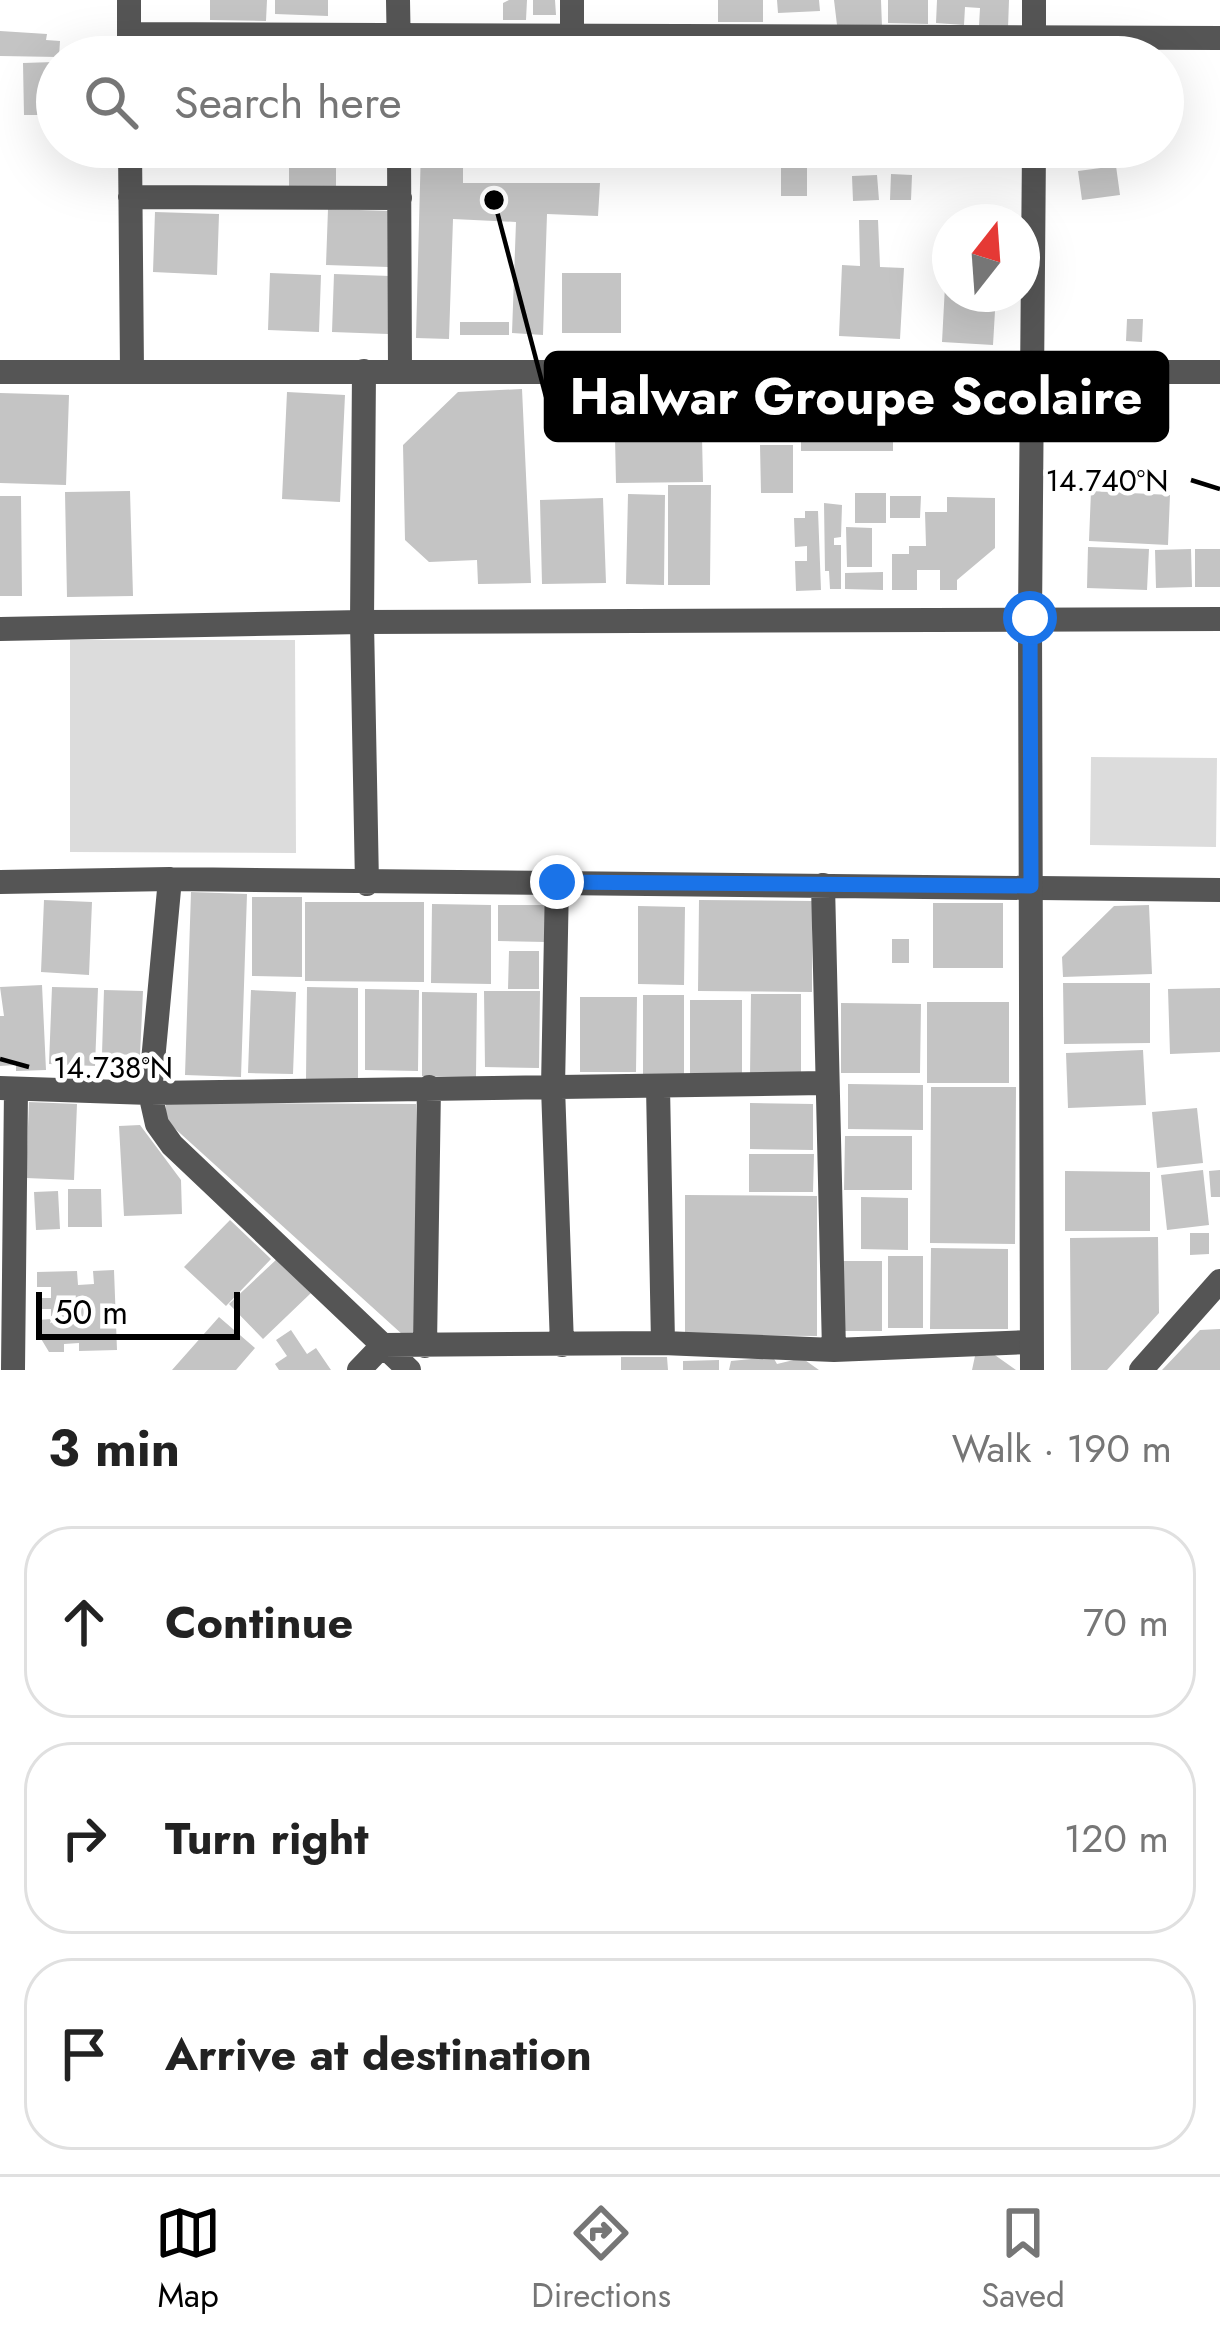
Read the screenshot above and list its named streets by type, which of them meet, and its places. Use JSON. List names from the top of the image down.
{
  "places": ["Halwar Groupe Scolaire"],
  "scale_bar": "50 m",
  "north": "top",
  "page": {
    "search": "Search here",
    "scale": "50 m",
    "heading": ["3 min", "Walk · 190 m"],
    "list": [
      ["Continue", "70 m"],
      ["Turn right", "120 m"],
      "Arrive at destination"
    ],
    "nav": ["Map", "Directions", "Saved"]
  },
  "coordinates": ["14.740°N", "14.738°N"]
}
